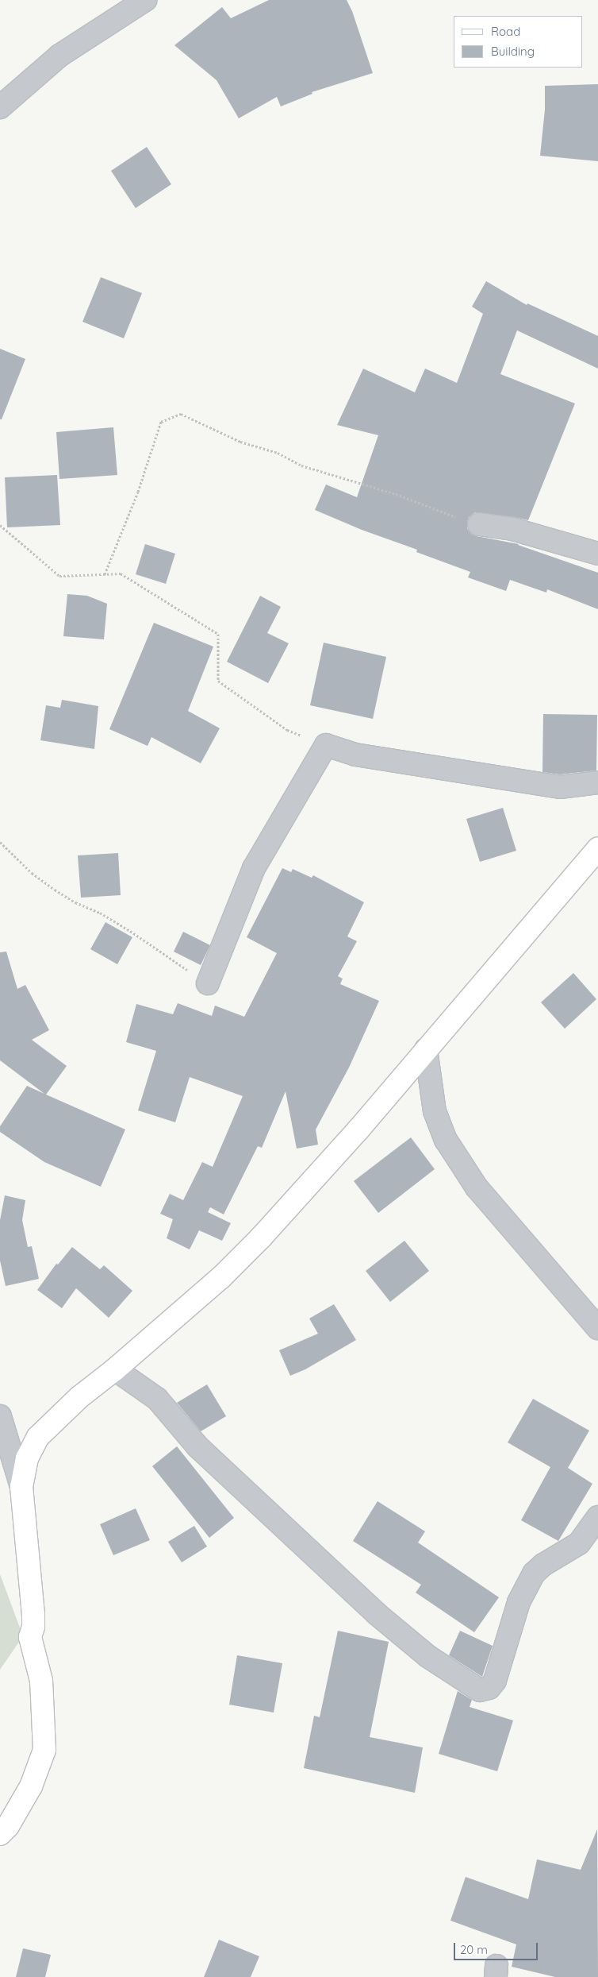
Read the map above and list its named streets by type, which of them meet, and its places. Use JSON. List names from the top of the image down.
{
  "legend": ["Road", "Building"],
  "scale_bar": "20 m"
}
